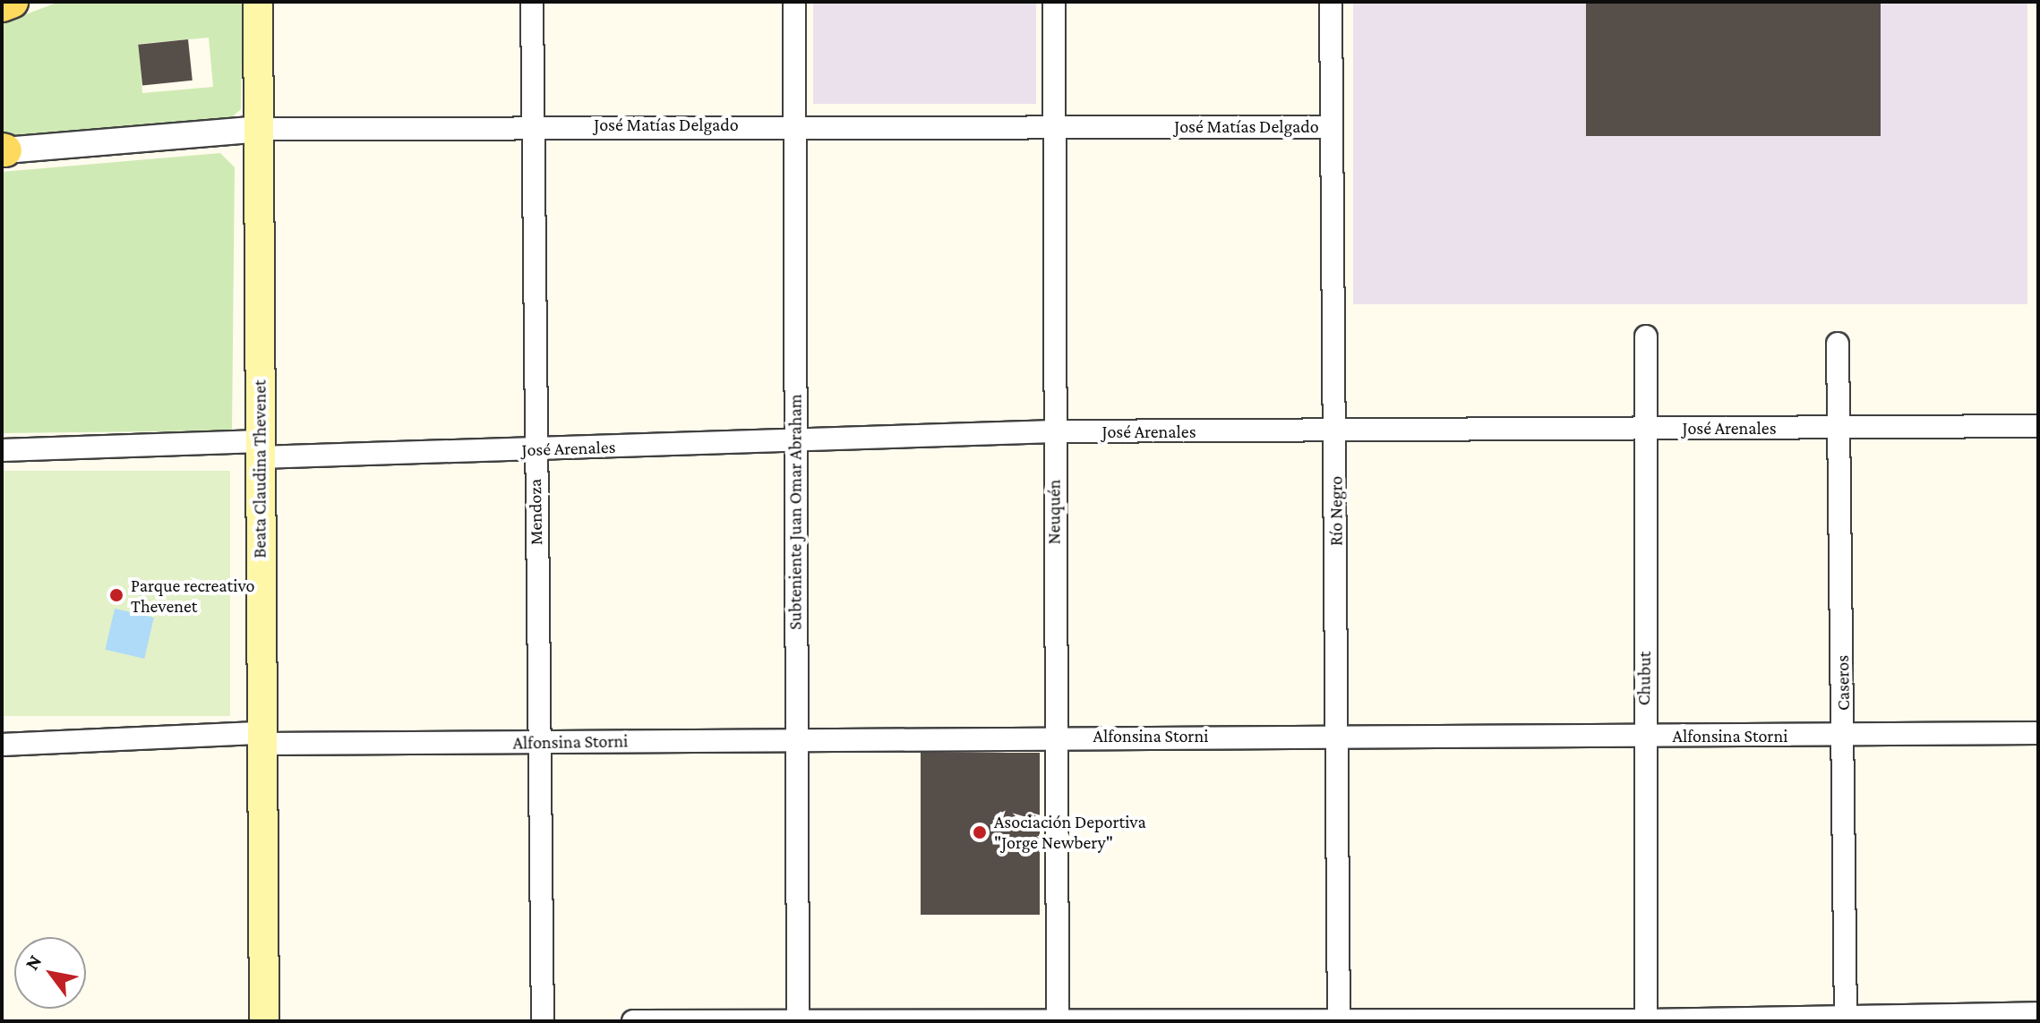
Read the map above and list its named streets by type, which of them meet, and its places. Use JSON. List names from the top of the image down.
{
  "streets": {
    "main road": ["Beata Claudina Thevenet"],
    "street": [
      "José Matías Delgado",
      "José Arenales",
      "Río Negro",
      "Mendoza",
      "Subteniente Juan Omar Abraham",
      "Neuquén",
      "Chubut",
      "Caseros",
      "Alfonsina Storni"
    ]
  },
  "crossings": [
    ["José Matías Delgado", "Beata Claudina Thevenet"],
    ["José Matías Delgado", "Río Negro"],
    ["José Matías Delgado", "Mendoza"],
    ["José Matías Delgado", "Subteniente Juan Omar Abraham"],
    ["José Matías Delgado", "Neuquén"],
    ["José Arenales", "Beata Claudina Thevenet"],
    ["José Arenales", "Río Negro"],
    ["José Arenales", "Mendoza"],
    ["José Arenales", "Subteniente Juan Omar Abraham"],
    ["José Arenales", "Neuquén"],
    ["José Arenales", "Chubut"],
    ["José Arenales", "Caseros"],
    ["Beata Claudina Thevenet", "Alfonsina Storni"],
    ["Río Negro", "Alfonsina Storni"],
    ["Mendoza", "Alfonsina Storni"],
    ["Subteniente Juan Omar Abraham", "Alfonsina Storni"],
    ["Neuquén", "Alfonsina Storni"],
    ["Chubut", "Alfonsina Storni"],
    ["Caseros", "Alfonsina Storni"]
  ],
  "places": ["Parque recreativo Thevenet", "Asociación Deportiva \"Jorge Newbery\""],
  "north": "top left"
}
